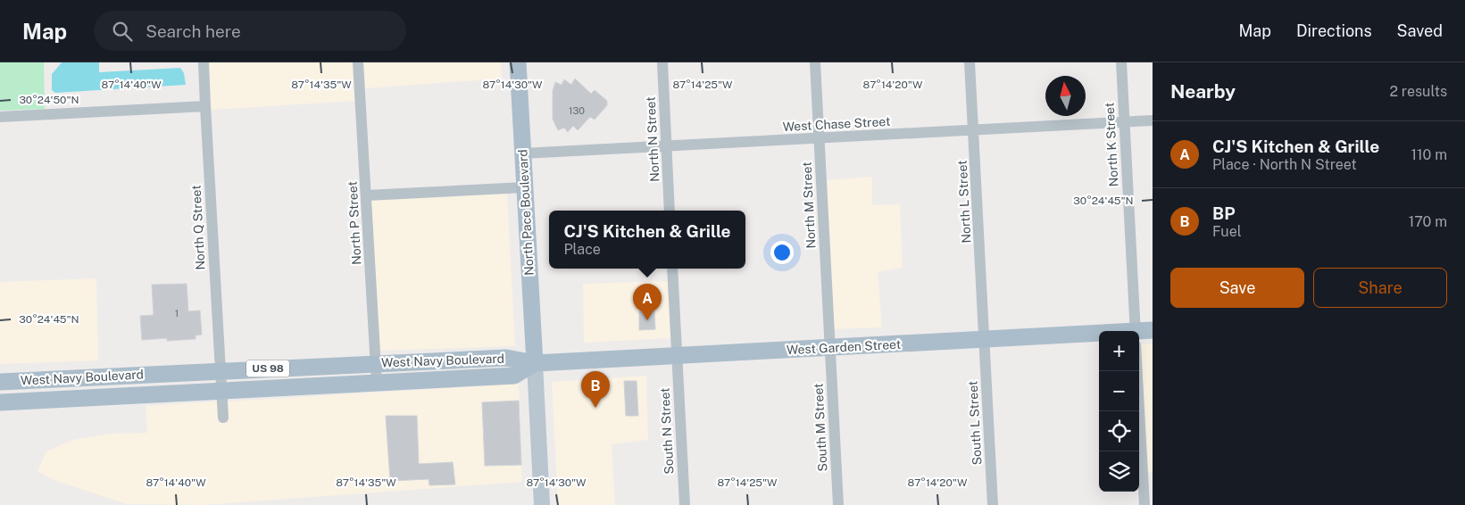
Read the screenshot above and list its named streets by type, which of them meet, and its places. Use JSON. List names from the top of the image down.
{
  "streets": {
    "main road": [
      "North Pace Boulevard",
      "West Garden Street",
      "West Navy Boulevard",
      "US 98"
    ],
    "street": [
      "West Chase Street",
      "North N Street",
      "North K Street",
      "North L Street",
      "North M Street",
      "North P Street",
      "North Q Street",
      "South L Street",
      "South M Street",
      "South N Street"
    ]
  },
  "crossings": [
    ["West Chase Street", "North N Street"],
    ["West Chase Street", "North K Street"],
    ["West Chase Street", "North L Street"],
    ["West Chase Street", "North M Street"],
    ["West Chase Street", "North Pace Boulevard"],
    ["North L Street", "West Garden Street"],
    ["North L Street", "South L Street"],
    ["North M Street", "West Garden Street"],
    ["North M Street", "South M Street"],
    ["North Pace Boulevard", "West Garden Street"],
    ["North Pace Boulevard", "West Navy Boulevard"],
    ["North P Street", "West Navy Boulevard"],
    ["North Q Street", "West Navy Boulevard"],
    ["West Garden Street", "West Navy Boulevard"],
    ["West Garden Street", "South L Street"],
    ["West Garden Street", "South M Street"],
    ["West Garden Street", "South N Street"]
  ],
  "house_numbers": ["130", "1"],
  "north": "top",
  "page": {
    "header": "Map",
    "search": "Search here",
    "nav": ["Map", "Directions", "Saved"],
    "heading": ["Nearby", "2 results"],
    "list": [
      {
        "mark": "A",
        "name": "CJ'S Kitchen & Grille",
        "note": "Place · North N Street",
        "value": "110 m"
      },
      {
        "mark": "B",
        "name": "BP",
        "note": "Fuel",
        "value": "170 m"
      }
    ],
    "popup": ["CJ'S Kitchen & Grille", "Place"],
    "buttons": ["Save", "Share"],
    "pins": ["A", "B"],
    "map_buttons": ["+", "−"]
  },
  "coordinates": [
    "87°14'40\"W",
    "87°14'35\"W",
    "87°14'30\"W",
    "87°14'25\"W",
    "87°14'20\"W",
    "30°24'50\"N",
    "30°24'45\"N"
  ]
}
